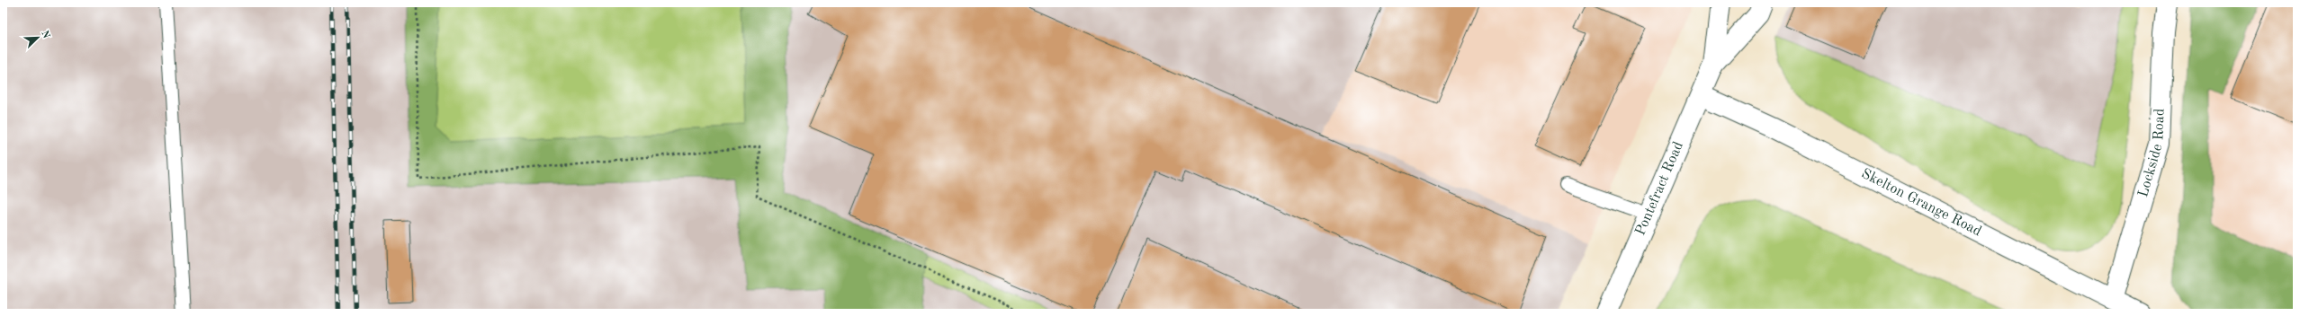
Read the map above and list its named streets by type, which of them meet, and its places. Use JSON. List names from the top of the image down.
{
  "streets": {
    "street": ["Lockside Road", "Pontefract Road", "Skelton Grange Road"]
  },
  "crossings": [
    ["Lockside Road", "Skelton Grange Road"],
    ["Pontefract Road", "Skelton Grange Road"]
  ],
  "north": "top right"
}
